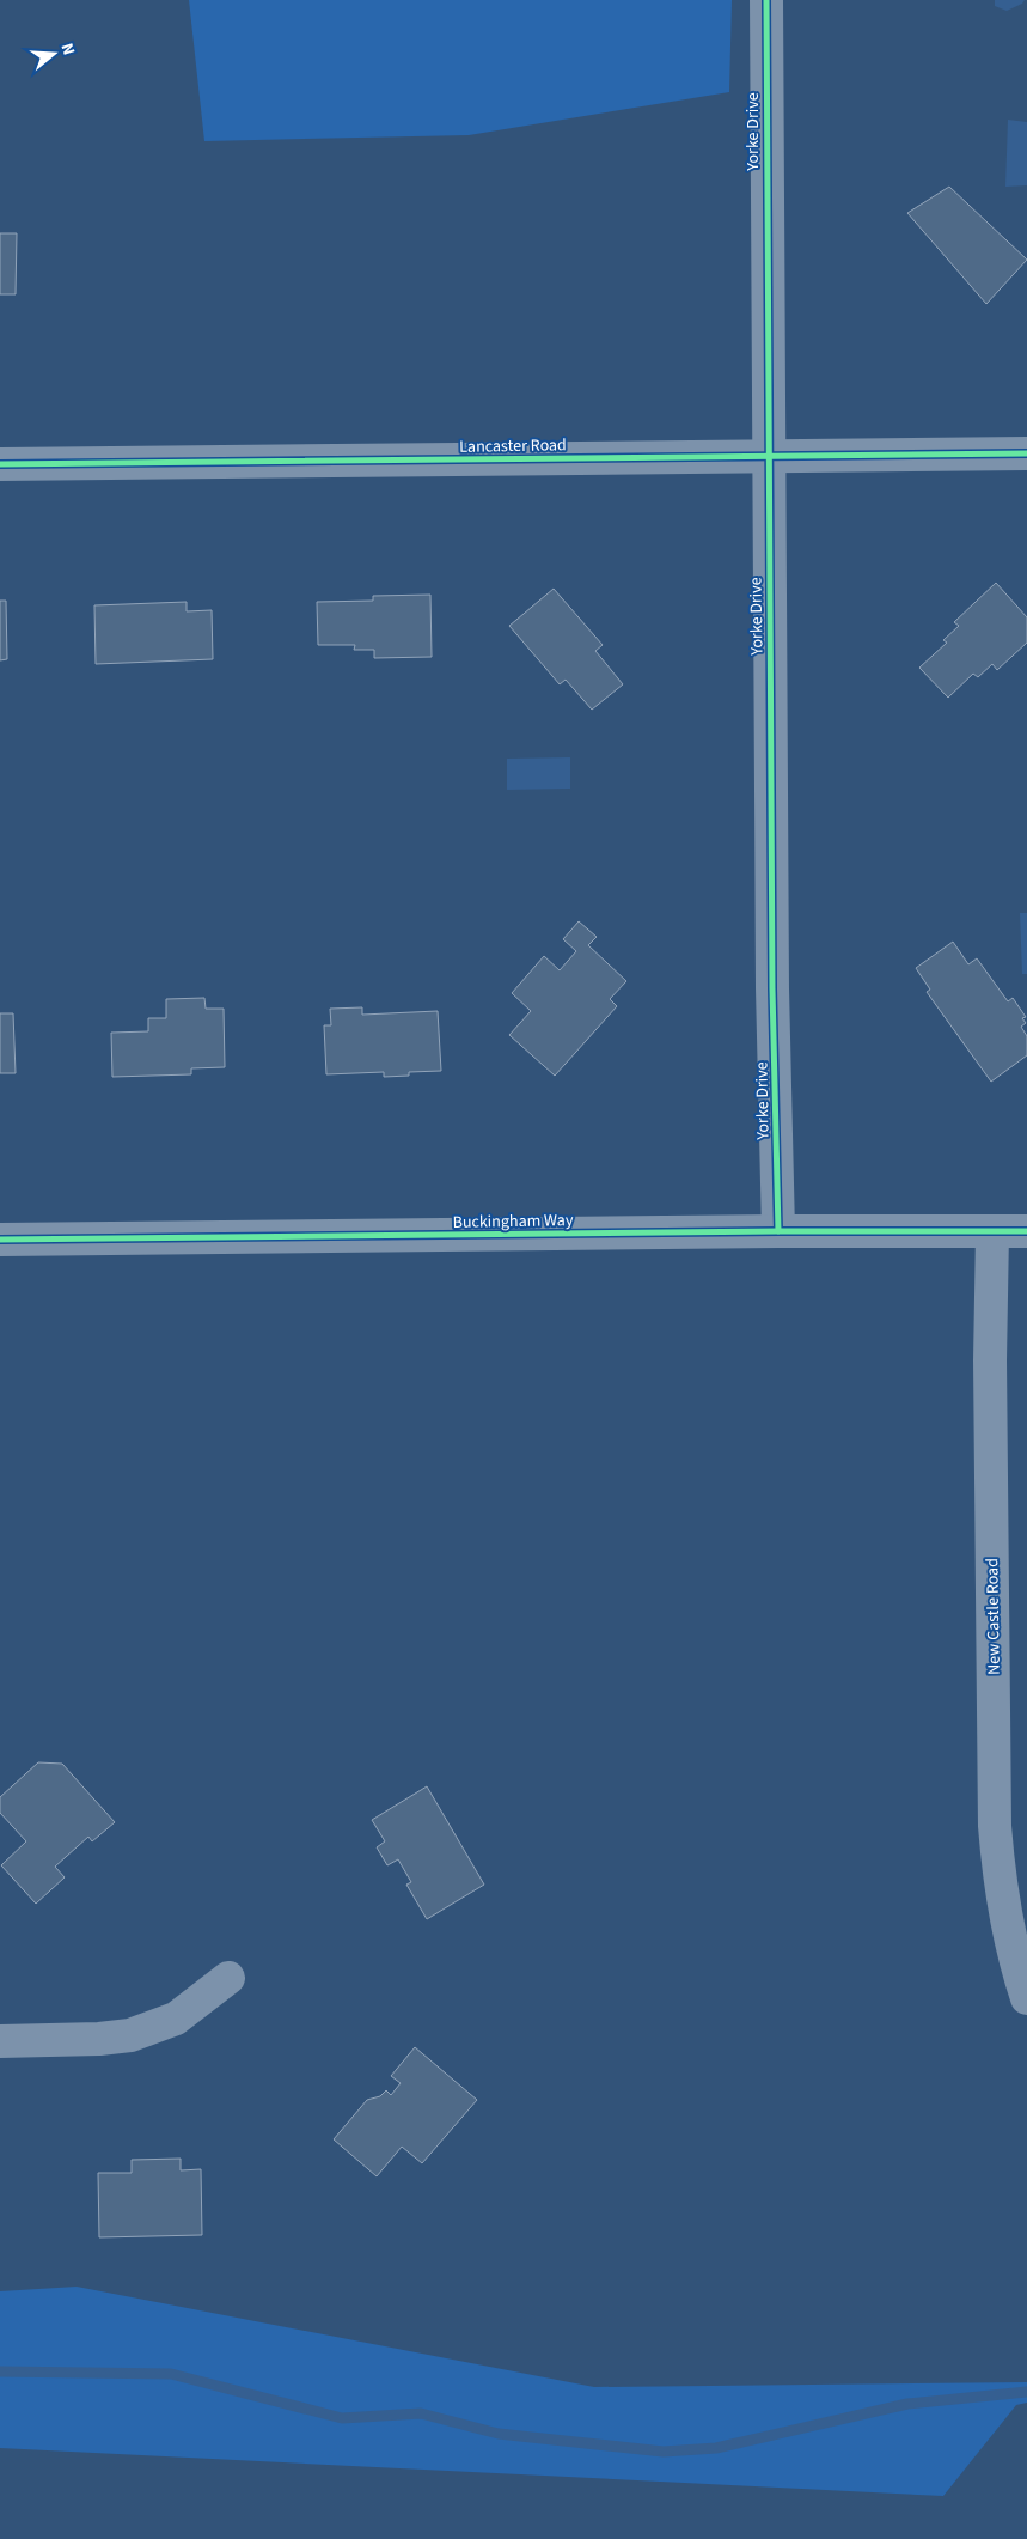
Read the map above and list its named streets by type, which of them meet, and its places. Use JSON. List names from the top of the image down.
{
  "streets": {
    "street": [
      "Yorke Drive",
      "Lancaster Road",
      "Buckingham Way",
      "New Castle Road"
    ]
  },
  "crossings": [
    ["Yorke Drive", "Lancaster Road"],
    ["Yorke Drive", "Buckingham Way"],
    ["Buckingham Way", "New Castle Road"]
  ],
  "north": "right"
}
